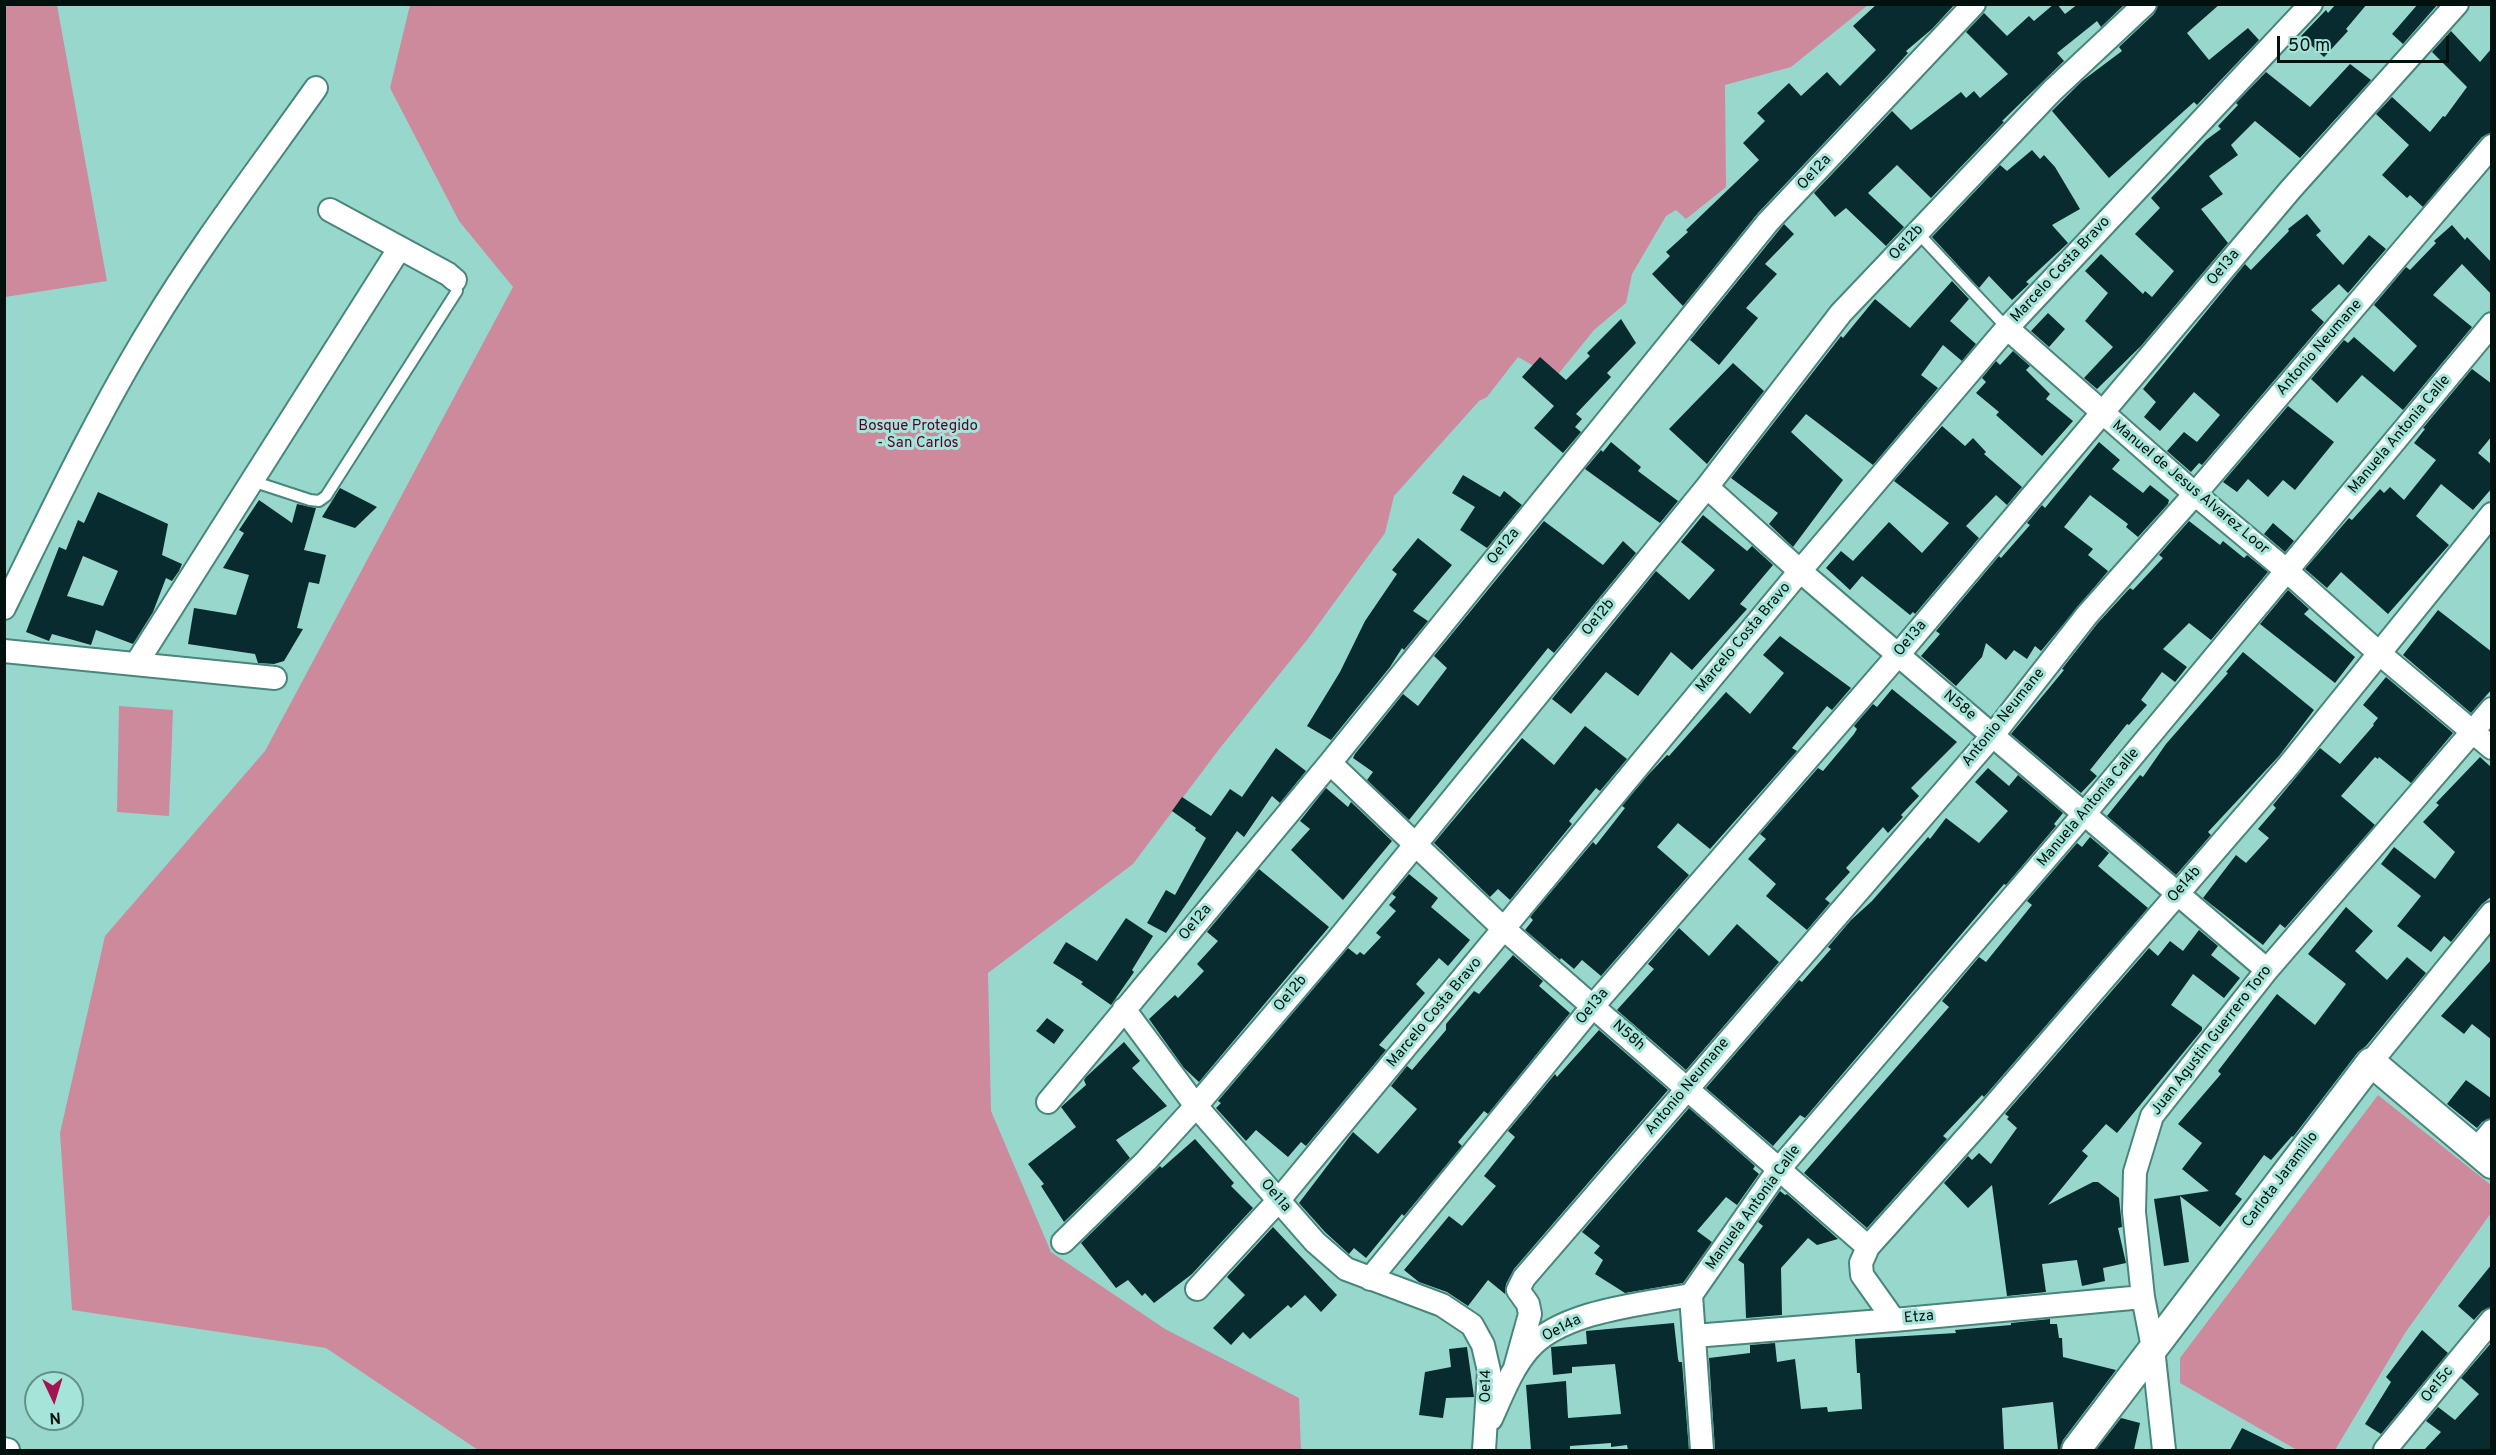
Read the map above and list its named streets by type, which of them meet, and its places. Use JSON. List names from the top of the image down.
{
  "streets": {
    "street": [
      "Oe12a",
      "Oe12b",
      "Oe13a",
      "Marcelo Costa Bravo",
      "Antonio Neumane",
      "Manuela Antonia Calle",
      "Manuel de Jesus Alvarez Loor",
      "N58e",
      "Oe14b",
      "N58h",
      "Juan Agustin Guerrero Toro",
      "Carlota Jaramillo",
      "Oe11a",
      "Etza",
      "Oe14a",
      "Oe15c",
      "Oe14"
    ]
  },
  "crossings": [
    ["Oe12a", "N58h"],
    ["Oe12a", "Oe11a"],
    ["Oe12b", "Manuel de Jesus Alvarez Loor"],
    ["Oe12b", "N58e"],
    ["Oe12b", "N58h"],
    ["Oe12b", "Oe11a"],
    ["Oe13a", "Manuel de Jesus Alvarez Loor"],
    ["Oe13a", "N58e"],
    ["Oe13a", "N58h"],
    ["Oe13a", "Oe11a"],
    ["Marcelo Costa Bravo", "Manuel de Jesus Alvarez Loor"],
    ["Marcelo Costa Bravo", "N58e"],
    ["Marcelo Costa Bravo", "N58h"],
    ["Marcelo Costa Bravo", "Oe11a"],
    ["Antonio Neumane", "Manuel de Jesus Alvarez Loor"],
    ["Antonio Neumane", "N58e"],
    ["Antonio Neumane", "N58h"],
    ["Antonio Neumane", "Oe14a"],
    ["Manuela Antonia Calle", "Manuel de Jesus Alvarez Loor"],
    ["Manuela Antonia Calle", "N58e"],
    ["Manuela Antonia Calle", "N58h"],
    ["Manuela Antonia Calle", "Oe14a"],
    ["Manuel de Jesus Alvarez Loor", "Oe14b"],
    ["Manuel de Jesus Alvarez Loor", "Juan Agustin Guerrero Toro"],
    ["N58e", "Oe14b"],
    ["N58e", "Juan Agustin Guerrero Toro"],
    ["Oe14b", "N58h"],
    ["Juan Agustin Guerrero Toro", "Carlota Jaramillo"],
    ["Juan Agustin Guerrero Toro", "Etza"],
    ["Oe11a", "Oe14"],
    ["Oe14a", "Oe14"]
  ],
  "parks": ["Bosque Protegido - San Carlos"],
  "scale_bar": "50 m",
  "north": "bottom"
}
